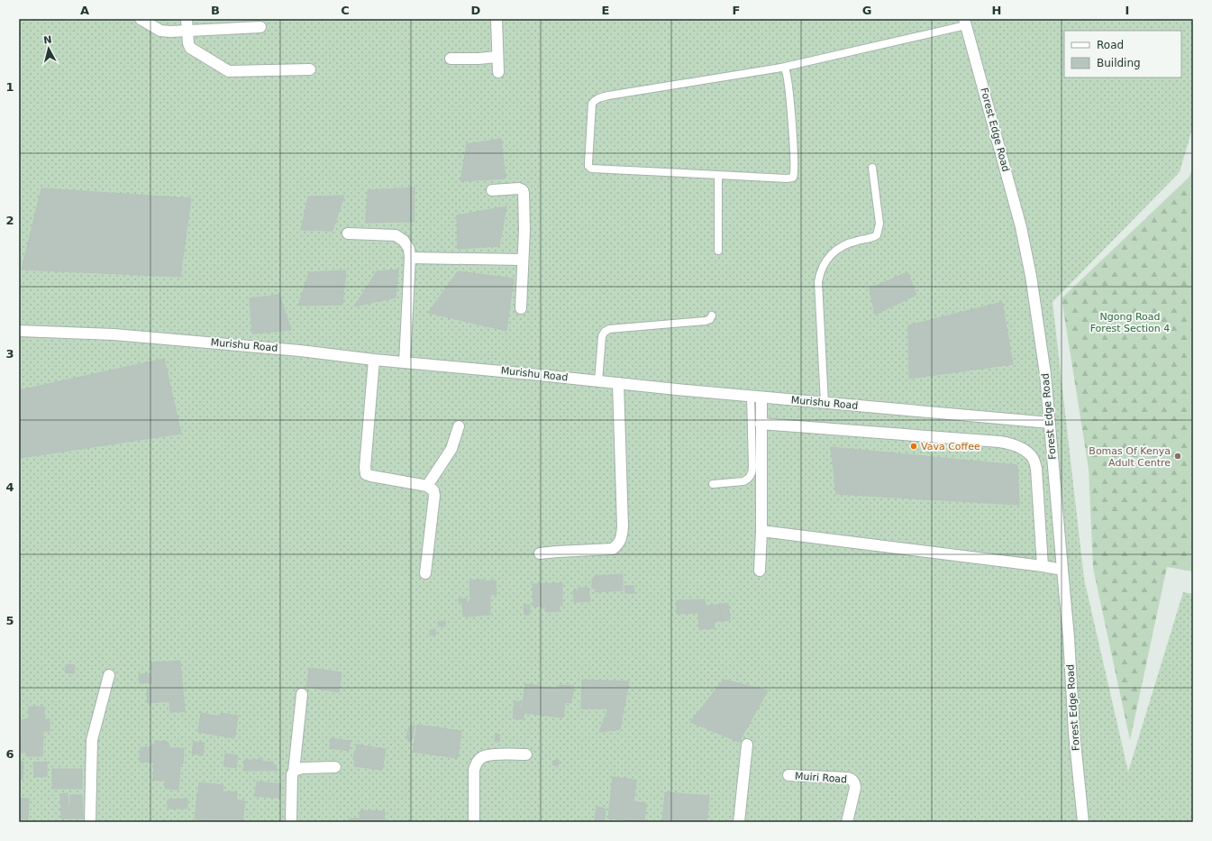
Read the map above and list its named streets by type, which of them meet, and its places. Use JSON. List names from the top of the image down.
{
  "streets": {
    "street": ["Forest Edge Road", "Murishu Road", "Muiri Road"]
  },
  "crossings": [
    ["Forest Edge Road", "Murishu Road"]
  ],
  "parks": ["Ngong Road Forest Section 4"],
  "places": ["Vava Coffee", "Bomas Of Kenya Adult Centre"],
  "legend": ["Road", "Building"],
  "north": "top",
  "grid": {
    "columns": [
      "A",
      "B",
      "C",
      "D",
      "E",
      "F",
      "G",
      "H",
      "I"
    ],
    "rows": [
      "1",
      "2",
      "3",
      "4",
      "5",
      "6"
    ]
  }
}
